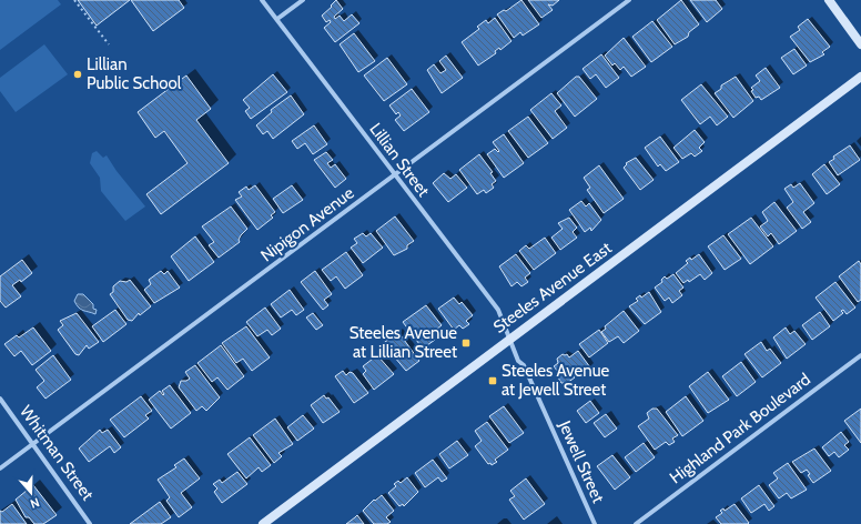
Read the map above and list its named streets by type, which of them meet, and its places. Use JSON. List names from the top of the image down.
{
  "streets": {
    "main road": ["Steeles Avenue East"],
    "street": [
      "Lillian Street",
      "Nipigon Avenue",
      "Highland Park Boulevard",
      "Whitman Street",
      "Jewell Street"
    ]
  },
  "crossings": [
    ["Lillian Street", "Nipigon Avenue"],
    ["Lillian Street", "Steeles Avenue East"],
    ["Lillian Street", "Jewell Street"],
    ["Nipigon Avenue", "Whitman Street"],
    ["Steeles Avenue East", "Jewell Street"]
  ],
  "places": {
    "other": ["Lillian Public School"],
    "transit": ["Steeles Avenue at Lillian Street", "Steeles Avenue at Jewell Street"]
  },
  "north": "bottom"
}
